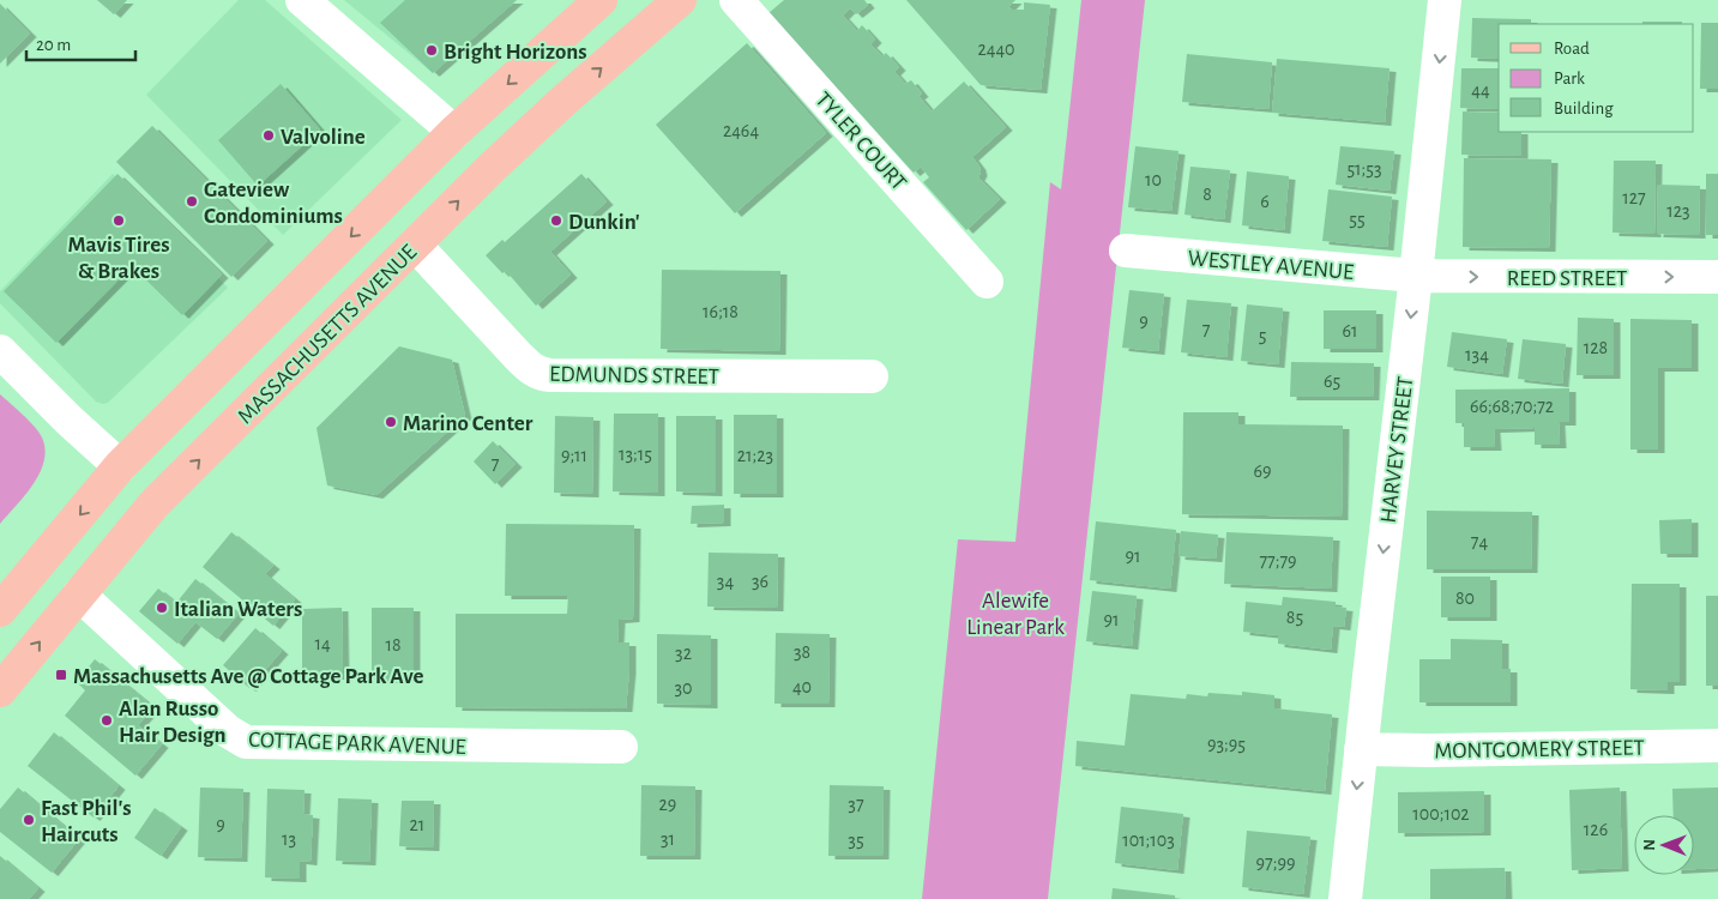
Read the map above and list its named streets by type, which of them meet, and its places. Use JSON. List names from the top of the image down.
{
  "streets": {
    "main road": ["MASSACHUSETTS AVENUE"],
    "street": [
      "TYLER COURT",
      "WESTLEY AVENUE",
      "REED STREET",
      "EDMUNDS STREET",
      "HARVEY STREET",
      "COTTAGE PARK AVENUE",
      "MONTGOMERY STREET"
    ]
  },
  "crossings": [
    ["WESTLEY AVENUE", "REED STREET"],
    ["WESTLEY AVENUE", "HARVEY STREET"],
    ["REED STREET", "HARVEY STREET"],
    ["MASSACHUSETTS AVENUE", "EDMUNDS STREET"],
    ["MASSACHUSETTS AVENUE", "COTTAGE PARK AVENUE"],
    ["HARVEY STREET", "MONTGOMERY STREET"]
  ],
  "one_way": ["REED STREET", "HARVEY STREET"],
  "parks": ["Alewife Linear Park"],
  "places": {
    "other": [
      "Bright Horizons",
      "Valvoline",
      "Gateview Condominiums",
      "Mavis Tires & Brakes",
      "Dunkin'",
      "Marino Center",
      "Italian Waters",
      "Alan Russo Hair Design",
      "Fast Phil's Haircuts"
    ],
    "transit": ["Massachusetts Ave @ Cottage Park Ave"]
  },
  "house_numbers": [
    "2440",
    "44",
    "2464",
    "51;53",
    "10",
    "8",
    "127",
    "6",
    "123",
    "55",
    "16;18",
    "9",
    "7",
    "61",
    "5",
    "128",
    "134",
    "65",
    "66;68;70;72",
    "13;15",
    "9;11",
    "21;23",
    "7",
    "69",
    "74",
    "91",
    "77;79",
    "34",
    "36",
    "80",
    "85",
    "91",
    "14",
    "18",
    "38",
    "32",
    "40",
    "30",
    "93;95",
    "29",
    "37",
    "100;102",
    "9",
    "21",
    "126",
    "13",
    "31",
    "35",
    "101;103",
    "97;99"
  ],
  "legend": ["Road", "Park", "Building"],
  "scale_bar": "20 m",
  "north": "left"
}
